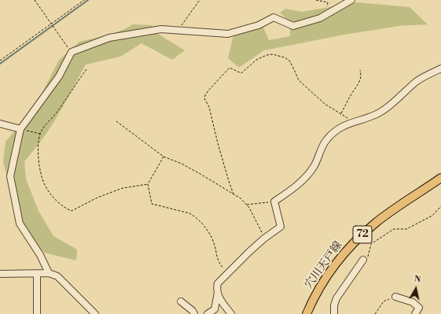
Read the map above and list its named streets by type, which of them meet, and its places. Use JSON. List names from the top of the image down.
{
  "streets": {
    "main road": ["72", "穴川天戸線"]
  },
  "north": "top"
}
